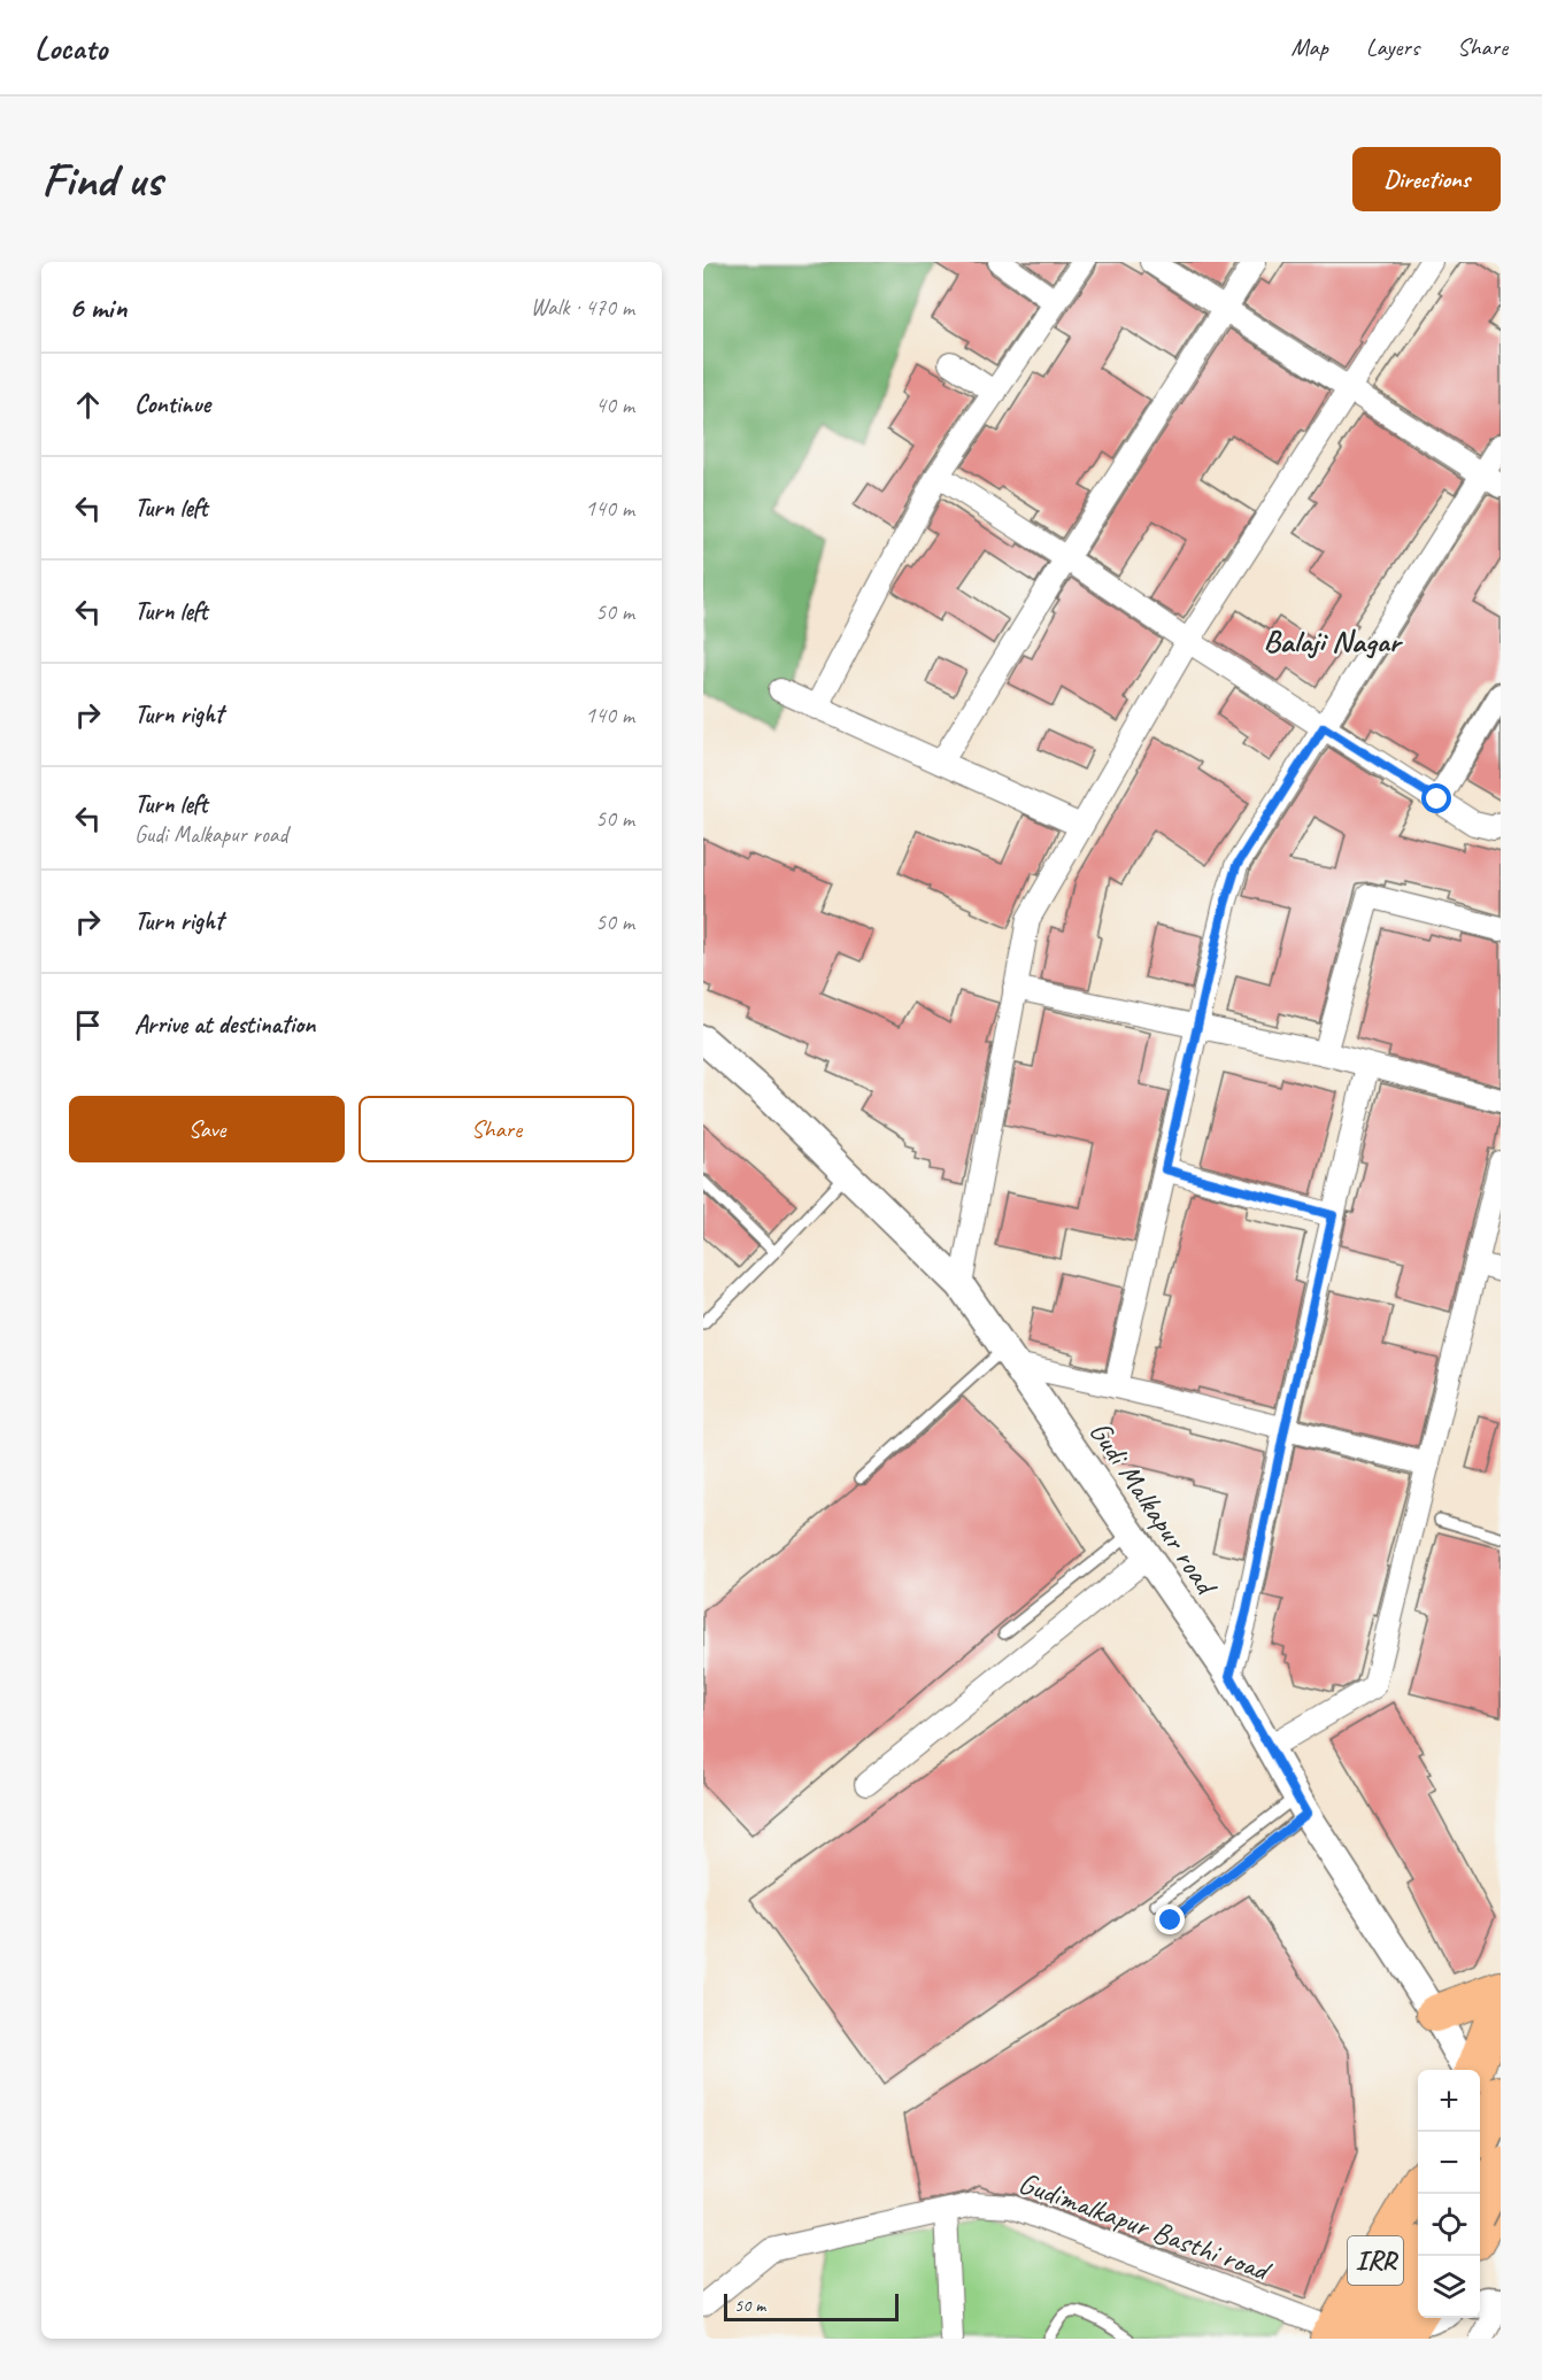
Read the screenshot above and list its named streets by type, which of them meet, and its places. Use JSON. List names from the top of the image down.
{
  "streets": {
    "main road": ["IRR"],
    "street": ["Gudi Malkapur road", "Gudimalkapur Basthi road"]
  },
  "crossings": [
    ["Gudimalkapur Basthi road", "IRR"]
  ],
  "districts": ["Balaji Nagar"],
  "scale_bar": "50 m",
  "page": {
    "header": "Locato",
    "nav": ["Map", "Layers", "Share"],
    "buttons": [
      "Directions",
      ["Save", "Share"]
    ],
    "title": "Find us",
    "heading": ["6 min", "Walk · 470 m"],
    "list": [
      ["Continue", "40 m"],
      ["Turn left", "140 m"],
      ["Turn left", "50 m"],
      ["Turn right", "140 m"],
      ["Turn left", "Gudi Malkapur road", "50 m"],
      ["Turn right", "50 m"],
      "Arrive at destination"
    ],
    "map_buttons": ["+", "−"],
    "scale": "50 m"
  }
}
